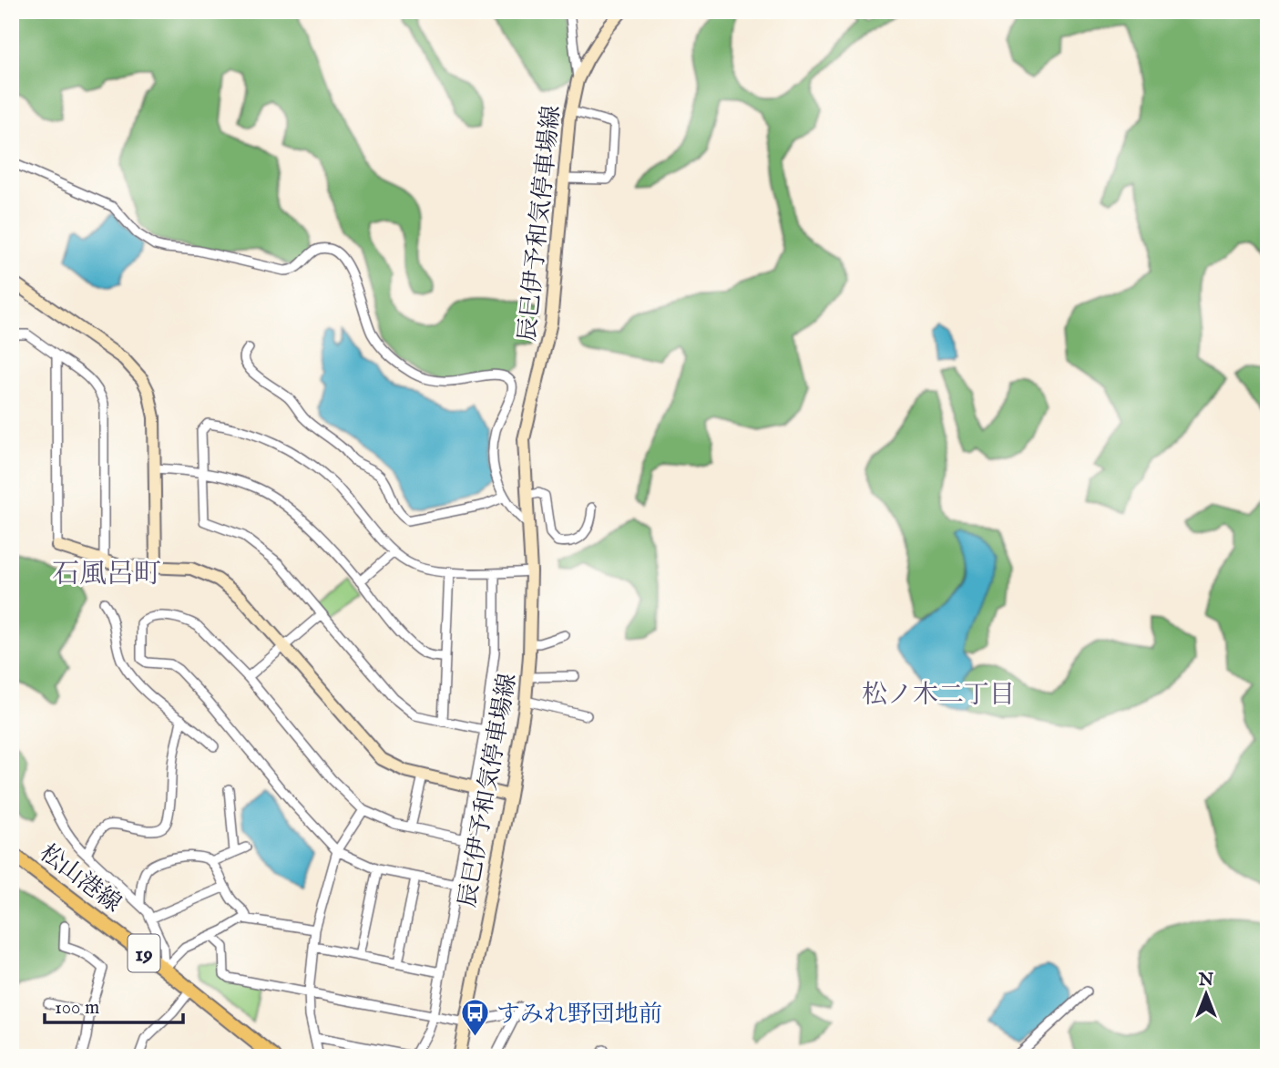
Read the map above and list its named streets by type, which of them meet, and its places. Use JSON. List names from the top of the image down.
{
  "streets": {
    "main road": ["辰巳伊予和気停車場線", "松山港線", "19"]
  },
  "districts": ["石風呂町", "松ノ木二丁目"],
  "places": {
    "bus stop": ["すみれ野団地前"]
  },
  "scale_bar": "100 m",
  "north": "top"
}
